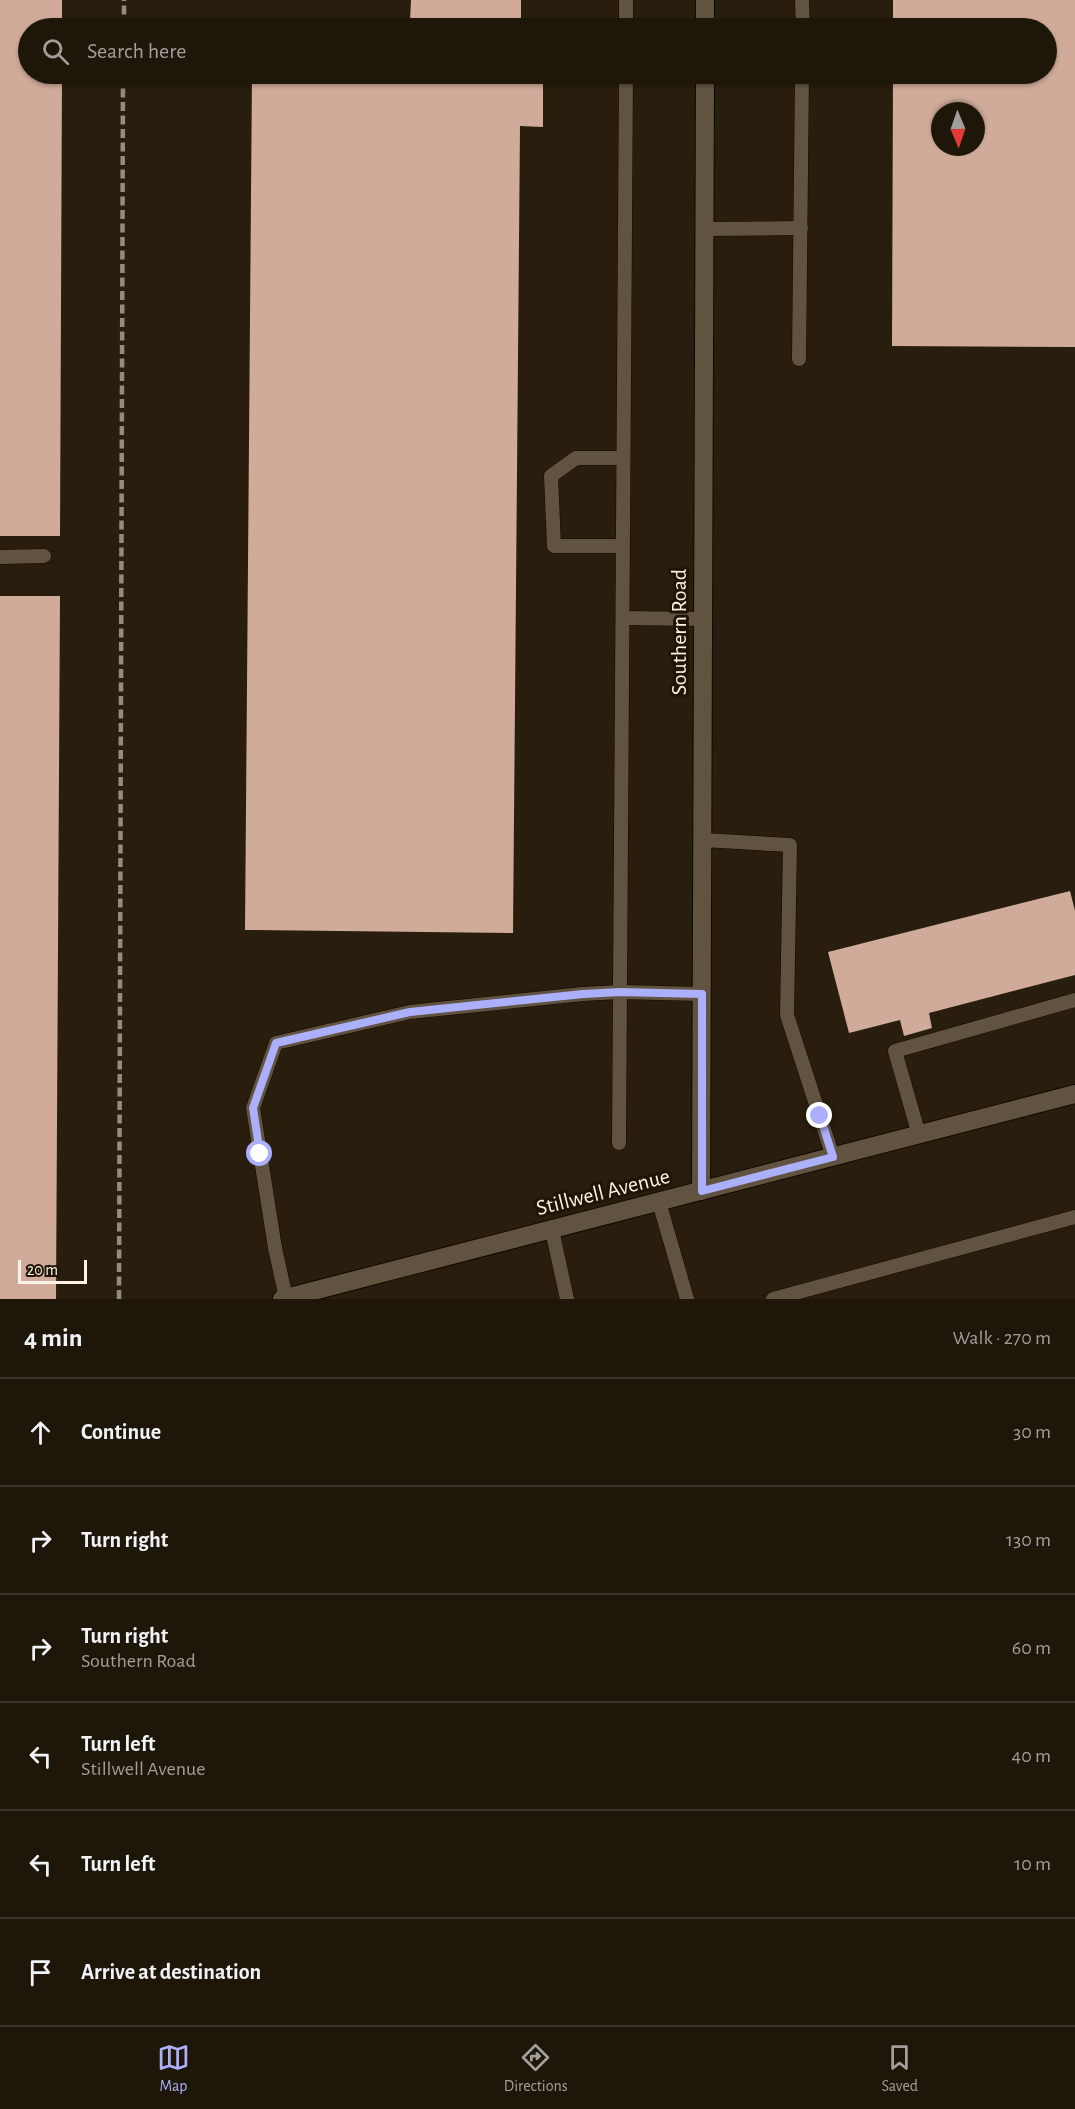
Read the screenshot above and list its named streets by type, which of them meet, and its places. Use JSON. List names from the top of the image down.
{
  "streets": {
    "street": ["Southern Road", "Stillwell Avenue"]
  },
  "crossings": [
    ["Southern Road", "Stillwell Avenue"]
  ],
  "scale_bar": "20 m",
  "north": "bottom",
  "page": {
    "search": "Search here",
    "scale": "20 m",
    "heading": ["4 min", "Walk · 270 m"],
    "list": [
      ["Continue", "30 m"],
      ["Turn right", "130 m"],
      ["Turn right", "Southern Road", "60 m"],
      ["Turn left", "Stillwell Avenue", "40 m"],
      ["Turn left", "10 m"],
      "Arrive at destination"
    ],
    "nav": ["Map", "Directions", "Saved"]
  }
}
